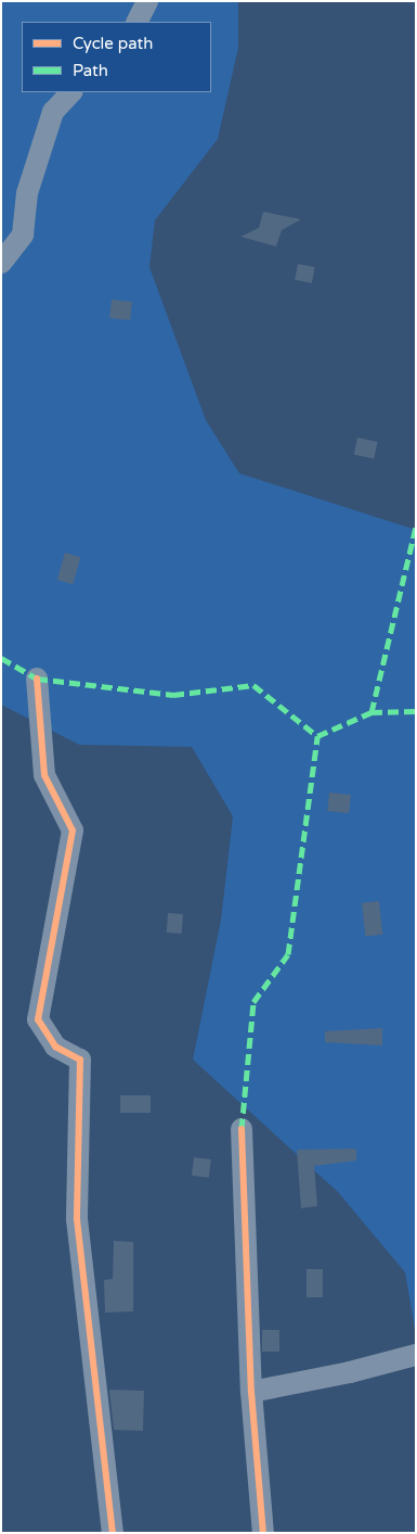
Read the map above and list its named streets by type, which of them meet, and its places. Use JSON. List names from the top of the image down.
{
  "legend": ["Cycle path", "Path"]
}
